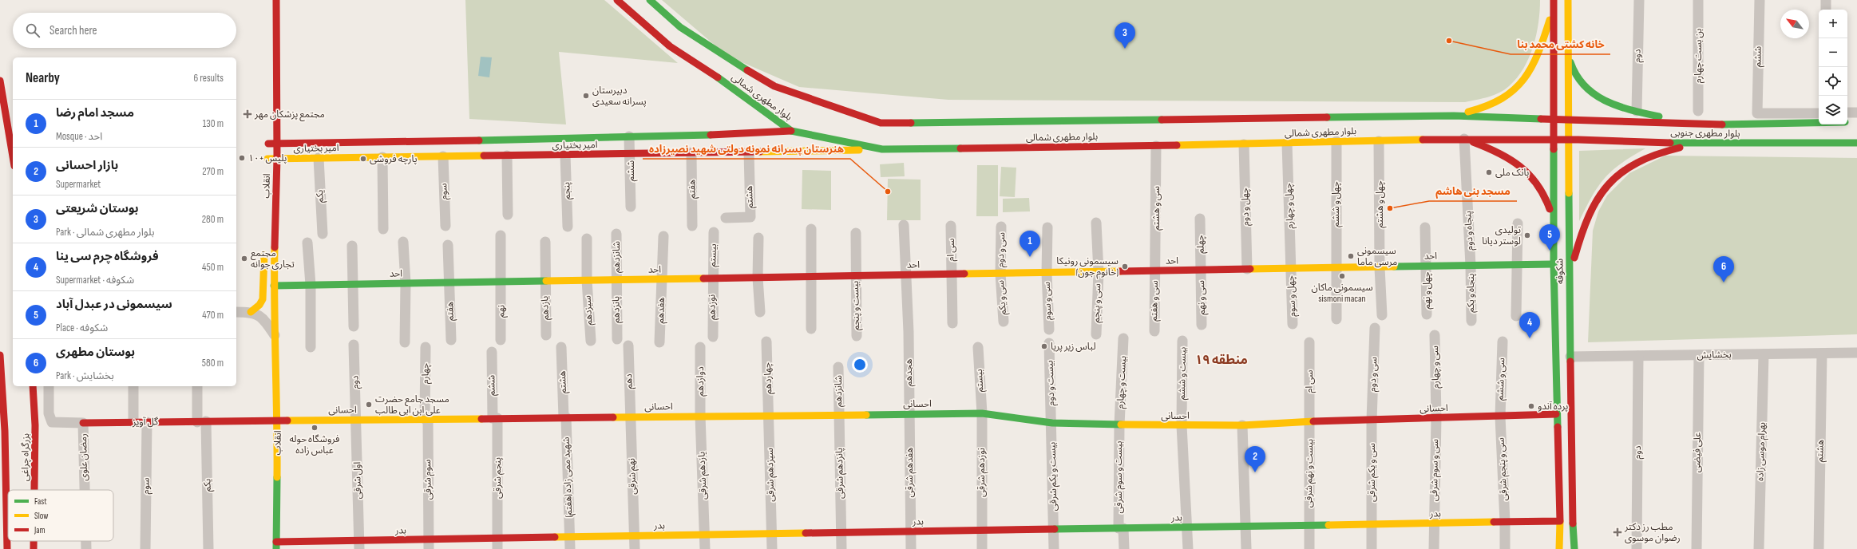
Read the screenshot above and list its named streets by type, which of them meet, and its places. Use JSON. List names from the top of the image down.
{
  "streets": {
    "main road": [
      "بلوار مطهری شمالی",
      "بلوار مطهری جنوبی",
      "امیر بختیاری",
      "انقلاب",
      "احد",
      "شکوفه",
      "احسانی",
      "گل آویز",
      "بزرگراه چراغی",
      "بدر"
    ],
    "street": [
      "دوم",
      "بن بست چهارم",
      "ششم",
      "هفتم",
      "پنجم",
      "سوم",
      "یکم",
      "هشتم",
      "چهل و ششم",
      "چهل و هشتم",
      "چهل و چهارم",
      "چهل و دوم",
      "سی و هشتم",
      "پنجاه و دوم",
      "چهلم",
      "سی ام",
      "سی و دوم",
      "بیستم",
      "شانزدهم",
      "چهل و نهم",
      "پنجاه و یکم",
      "چهل و سوم",
      "سی و یکم",
      "سی و نهم",
      "سی و سوم",
      "سی و هفتم",
      "سی و پنجم",
      "بیست و پنجم",
      "نوزدهم",
      "یازدهم",
      "پانزدهم",
      "سیزدهم",
      "هفدهم",
      "نهم",
      "بخشایش",
      "سی و چهارم",
      "هجدهم",
      "چهارم",
      "بیست و ششم",
      "چهاردهم",
      "سی و ششم",
      "دهم",
      "دوازدهم",
      "بیست و چهارم",
      "بیست و دوم",
      "بهرام موسی زاده",
      "علی فیضی",
      "رمضان علوی",
      "سی و پنجم شرقی",
      "سی و سوم شرقی",
      "هفدهم شرقی",
      "نوزدهم شرقی",
      "سی و یکم شرقی",
      "پانزدهم شرقی",
      "بیست و نهم شرقی",
      "سیزدهم شرقی",
      "یازدهم شرقی",
      "نهم شرقی",
      "بیست و یکم شرقی",
      "شهید ممی زاده (هفتم)",
      "بیست و سوم شرقی",
      "پنجم شرقی",
      "سوم شرقی",
      "اول شرقی"
    ]
  },
  "crossings": [
    ["دوم", "بخشایش"],
    ["دوم", "احسانی"],
    ["دوم", "اول شرقی"],
    ["ششم", "امیر بختیاری"],
    ["ششم", "احسانی"],
    ["ششم", "پنجم شرقی"],
    ["بلوار مطهری شمالی", "بلوار مطهری جنوبی"],
    ["بلوار مطهری شمالی", "امیر بختیاری"],
    ["بلوار مطهری شمالی", "چهل و ششم"],
    ["بلوار مطهری شمالی", "چهل و هشتم"],
    ["بلوار مطهری شمالی", "چهل و چهارم"],
    ["بلوار مطهری شمالی", "چهل و دوم"],
    ["بلوار مطهری شمالی", "سی و هشتم"],
    ["بلوار مطهری شمالی", "پنجاه و دوم"],
    ["بلوار مطهری شمالی", "شکوفه"],
    ["بلوار مطهری جنوبی", "شکوفه"],
    ["امیر بختیاری", "انقلاب"],
    ["امیر بختیاری", "هفتم"],
    ["امیر بختیاری", "پنجم"],
    ["امیر بختیاری", "سوم"],
    ["امیر بختیاری", "یکم"],
    ["امیر بختیاری", "هشتم"],
    ["انقلاب", "احد"],
    ["انقلاب", "احسانی"],
    ["انقلاب", "گل آویز"],
    ["انقلاب", "بدر"],
    ["هفتم", "احد"],
    ["سوم", "گل آویز"],
    ["یکم", "گل آویز"],
    ["هشتم", "بخشایش"],
    ["هشتم", "احسانی"],
    ["هشتم", "شهید ممی زاده (هفتم)"],
    ["چهل و ششم", "احد"],
    ["چهل و هشتم", "احد"],
    ["چهل و چهارم", "احد"],
    ["چهل و چهارم", "چهل و سوم"],
    ["چهل و دوم", "احد"],
    ["سی و هشتم", "احد"],
    ["سی و هشتم", "سی و هفتم"],
    ["پنجاه و دوم", "احد"],
    ["پنجاه و دوم", "پنجاه و یکم"],
    ["چهلم", "احد"],
    ["چهلم", "سی و نهم"],
    ["سی ام", "احد"],
    ["سی ام", "احسانی"],
    ["سی ام", "بیست و نهم شرقی"],
    ["سی و دوم", "احد"],
    ["سی و دوم", "سی و یکم"],
    ["سی و دوم", "احسانی"],
    ["سی و دوم", "سی و یکم شرقی"],
    ["بیستم", "احد"],
    ["بیستم", "نوزدهم"],
    ["بیستم", "احسانی"],
    ["بیستم", "نوزدهم شرقی"],
    ["احد", "شانزدهم"],
    ["احد", "شکوفه"],
    ["احد", "چهل و نهم"],
    ["احد", "پنجاه و یکم"],
    ["احد", "چهل و سوم"],
    ["احد", "سی و یکم"],
    ["احد", "سی و نهم"],
    ["احد", "سی و سوم"],
    ["احد", "سی و هفتم"],
    ["احد", "سی و پنجم"],
    ["احد", "بیست و پنجم"],
    ["احد", "نوزدهم"],
    ["احد", "یازدهم"],
    ["احد", "پانزدهم"],
    ["احد", "سیزدهم"],
    ["احد", "هفدهم"],
    ["احد", "نهم"],
    ["احد", "هجدهم"],
    ["شانزدهم", "پانزدهم"],
    ["شانزدهم", "احسانی"],
    ["شانزدهم", "پانزدهم شرقی"],
    ["شکوفه", "بخشایش"],
    ["شکوفه", "احسانی"],
    ["شکوفه", "بدر"],
    ["بخشایش", "بهرام موسی زاده"],
    ["بخشایش", "علی فیضی"],
    ["سی و چهارم", "احسانی"],
    ["سی و چهارم", "سی و سوم شرقی"],
    ["هجدهم", "احسانی"],
    ["هجدهم", "هفدهم شرقی"],
    ["چهارم", "احسانی"],
    ["چهارم", "سوم شرقی"],
    ["بیست و ششم", "احسانی"],
    ["بیست و ششم", "بدر"],
    ["چهاردهم", "احسانی"],
    ["چهاردهم", "سیزدهم شرقی"],
    ["سی و ششم", "احسانی"],
    ["سی و ششم", "سی و پنجم شرقی"],
    ["دهم", "احسانی"],
    ["دهم", "نهم شرقی"],
    ["دوازدهم", "احسانی"],
    ["دوازدهم", "یازدهم شرقی"],
    ["بیست و چهارم", "احسانی"],
    ["بیست و چهارم", "بیست و سوم شرقی"],
    ["بیست و دوم", "احسانی"],
    ["بیست و دوم", "بیست و یکم شرقی"],
    ["احسانی", "گل آویز"],
    ["احسانی", "سی و پنجم شرقی"],
    ["احسانی", "سی و سوم شرقی"],
    ["احسانی", "هفدهم شرقی"],
    ["احسانی", "نوزدهم شرقی"],
    ["احسانی", "سی و یکم شرقی"],
    ["احسانی", "پانزدهم شرقی"],
    ["احسانی", "بیست و نهم شرقی"],
    ["احسانی", "سیزدهم شرقی"],
    ["احسانی", "یازدهم شرقی"],
    ["احسانی", "نهم شرقی"],
    ["احسانی", "بیست و یکم شرقی"],
    ["احسانی", "شهید ممی زاده (هفتم)"],
    ["احسانی", "بیست و سوم شرقی"],
    ["احسانی", "پنجم شرقی"],
    ["احسانی", "سوم شرقی"],
    ["احسانی", "اول شرقی"],
    ["گل آویز", "رمضان علوی"],
    ["سی و پنجم شرقی", "بدر"],
    ["سی و سوم شرقی", "بدر"],
    ["هفدهم شرقی", "بدر"],
    ["نوزدهم شرقی", "بدر"],
    ["سی و یکم شرقی", "بدر"],
    ["پانزدهم شرقی", "بدر"],
    ["بیست و نهم شرقی", "بدر"],
    ["سیزدهم شرقی", "بدر"],
    ["یازدهم شرقی", "بدر"],
    ["نهم شرقی", "بدر"],
    ["بیست و یکم شرقی", "بدر"],
    ["شهید ممی زاده (هفتم)", "بدر"],
    ["بیست و سوم شرقی", "بدر"],
    ["پنجم شرقی", "بدر"],
    ["سوم شرقی", "بدر"],
    ["اول شرقی", "بدر"]
  ],
  "districts": ["منطقه ۱۹"],
  "places": {
    "other": [
      "خانه کشتی محمد بنا",
      "دبیرستان پسرانه سعیدی",
      "پلیس +۱۰",
      "پارچه فروشی",
      "بانک ملی",
      "هنرستان پسرانه نمونه دولتی شهید نصیرزاده",
      "مسجد بنی هاشم",
      "تولیدی لوستر دیانا",
      "سیسمونی مرسی ماما",
      "مجتمع تجاری جوانه",
      "سیسمونی رونیکا (خانوم جون)",
      "سیسمونی ماکان sismoni macan",
      "لباس زیر پریا",
      "مسجد جامع حضرت علی ابن ابی طالب",
      "پرده آندو",
      "فروشگاه حوله عباس زاده"
    ],
    "health": ["مجتمع پزشکان مهر", "مطب رز دکتر رضوان موسوی"]
  },
  "legend": ["Fast", "Slow", "Jam"],
  "north": "top left",
  "page": {
    "map_buttons": ["+", "−"],
    "search": "Search here",
    "pins": [
      "3",
      "5",
      "1",
      "6",
      "4",
      "2"
    ],
    "heading": ["Nearby", "6 results"],
    "list": [
      {
        "mark": "1",
        "name": "مسجد امام رضا",
        "note": "Mosque · احد",
        "value": "130 m"
      },
      {
        "mark": "2",
        "name": "بازار احسانی",
        "note": "Supermarket",
        "value": "270 m"
      },
      {
        "mark": "3",
        "name": "بوستان شریعتی",
        "note": "Park · بلوار مطهری شمالی",
        "value": "280 m"
      },
      {
        "mark": "4",
        "name": "فروشگاه چرم سی ینا",
        "note": "Supermarket · شکوفه",
        "value": "450 m"
      },
      {
        "mark": "5",
        "name": "سیسمونی در عبدل آباد",
        "note": "Place · شکوفه",
        "value": "470 m"
      },
      {
        "mark": "6",
        "name": "بوستان مطهری",
        "note": "Park · بخشایش",
        "value": "580 m"
      }
    ]
  }
}
